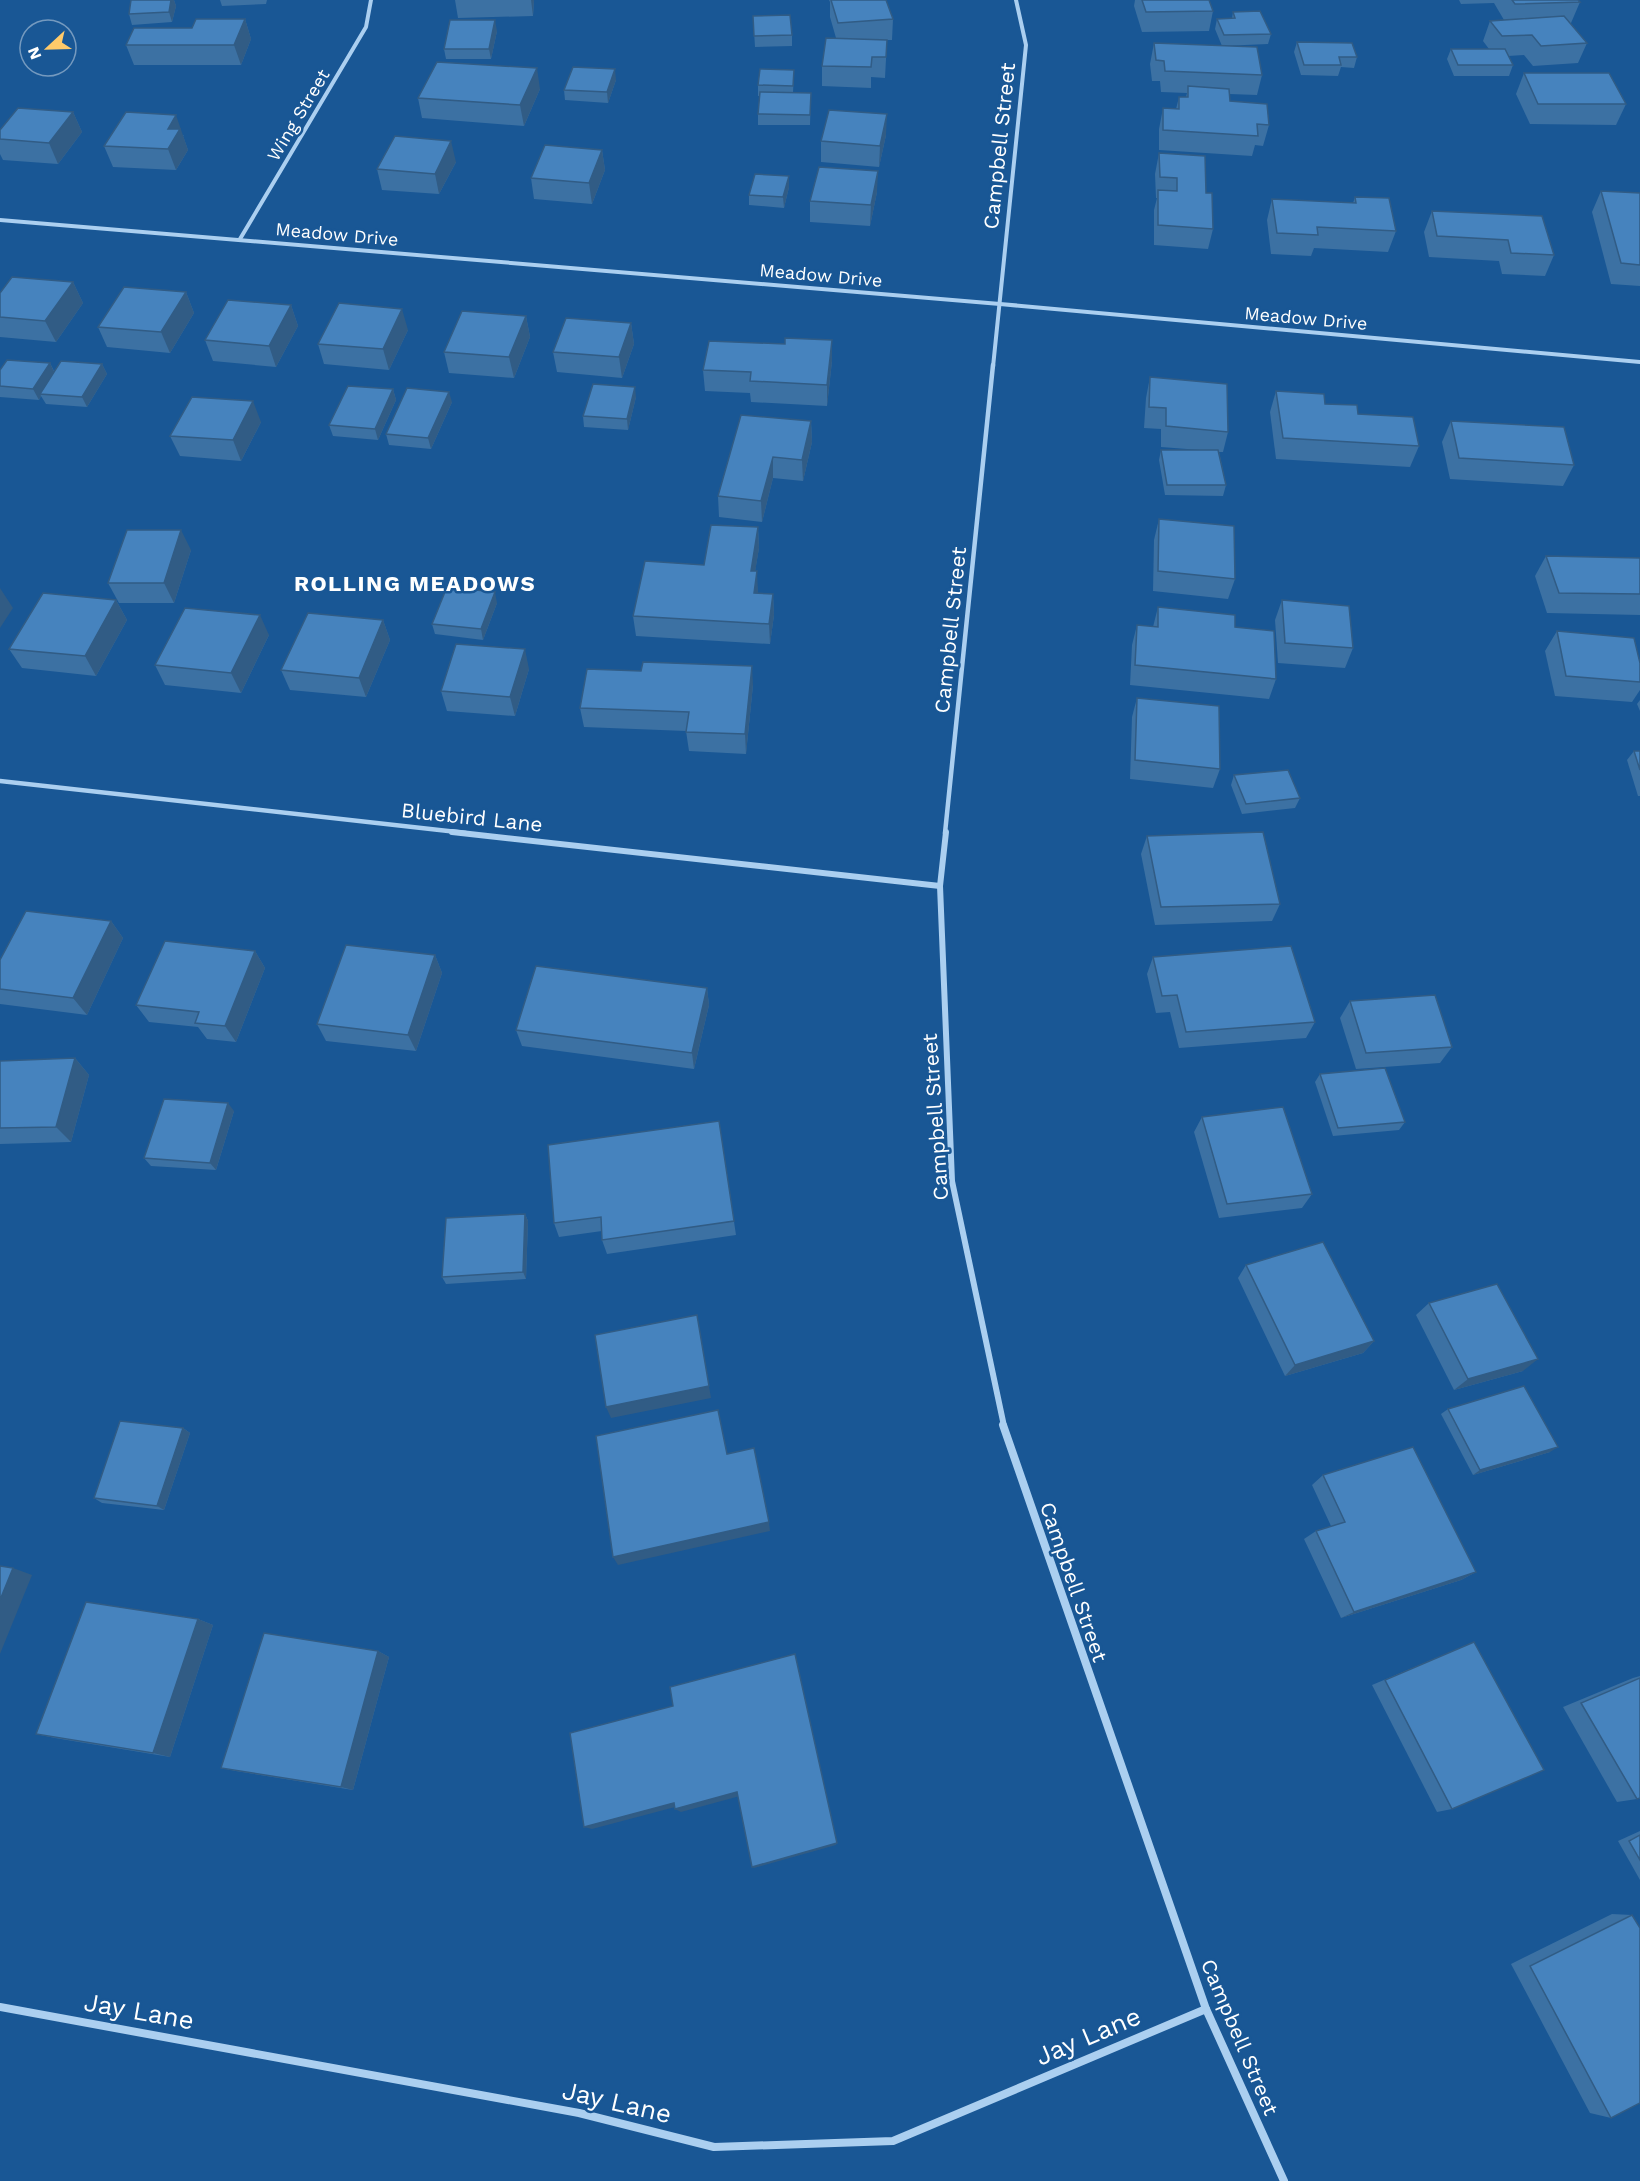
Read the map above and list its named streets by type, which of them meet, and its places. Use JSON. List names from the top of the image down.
{
  "streets": {
    "street": [
      "Wing Street",
      "Campbell Street",
      "Meadow Drive",
      "Bluebird Lane",
      "Jay Lane"
    ]
  },
  "crossings": [
    ["Wing Street", "Meadow Drive"],
    ["Campbell Street", "Meadow Drive"],
    ["Campbell Street", "Bluebird Lane"],
    ["Campbell Street", "Jay Lane"]
  ],
  "districts": ["ROLLING MEADOWS"],
  "north": "left"
}
